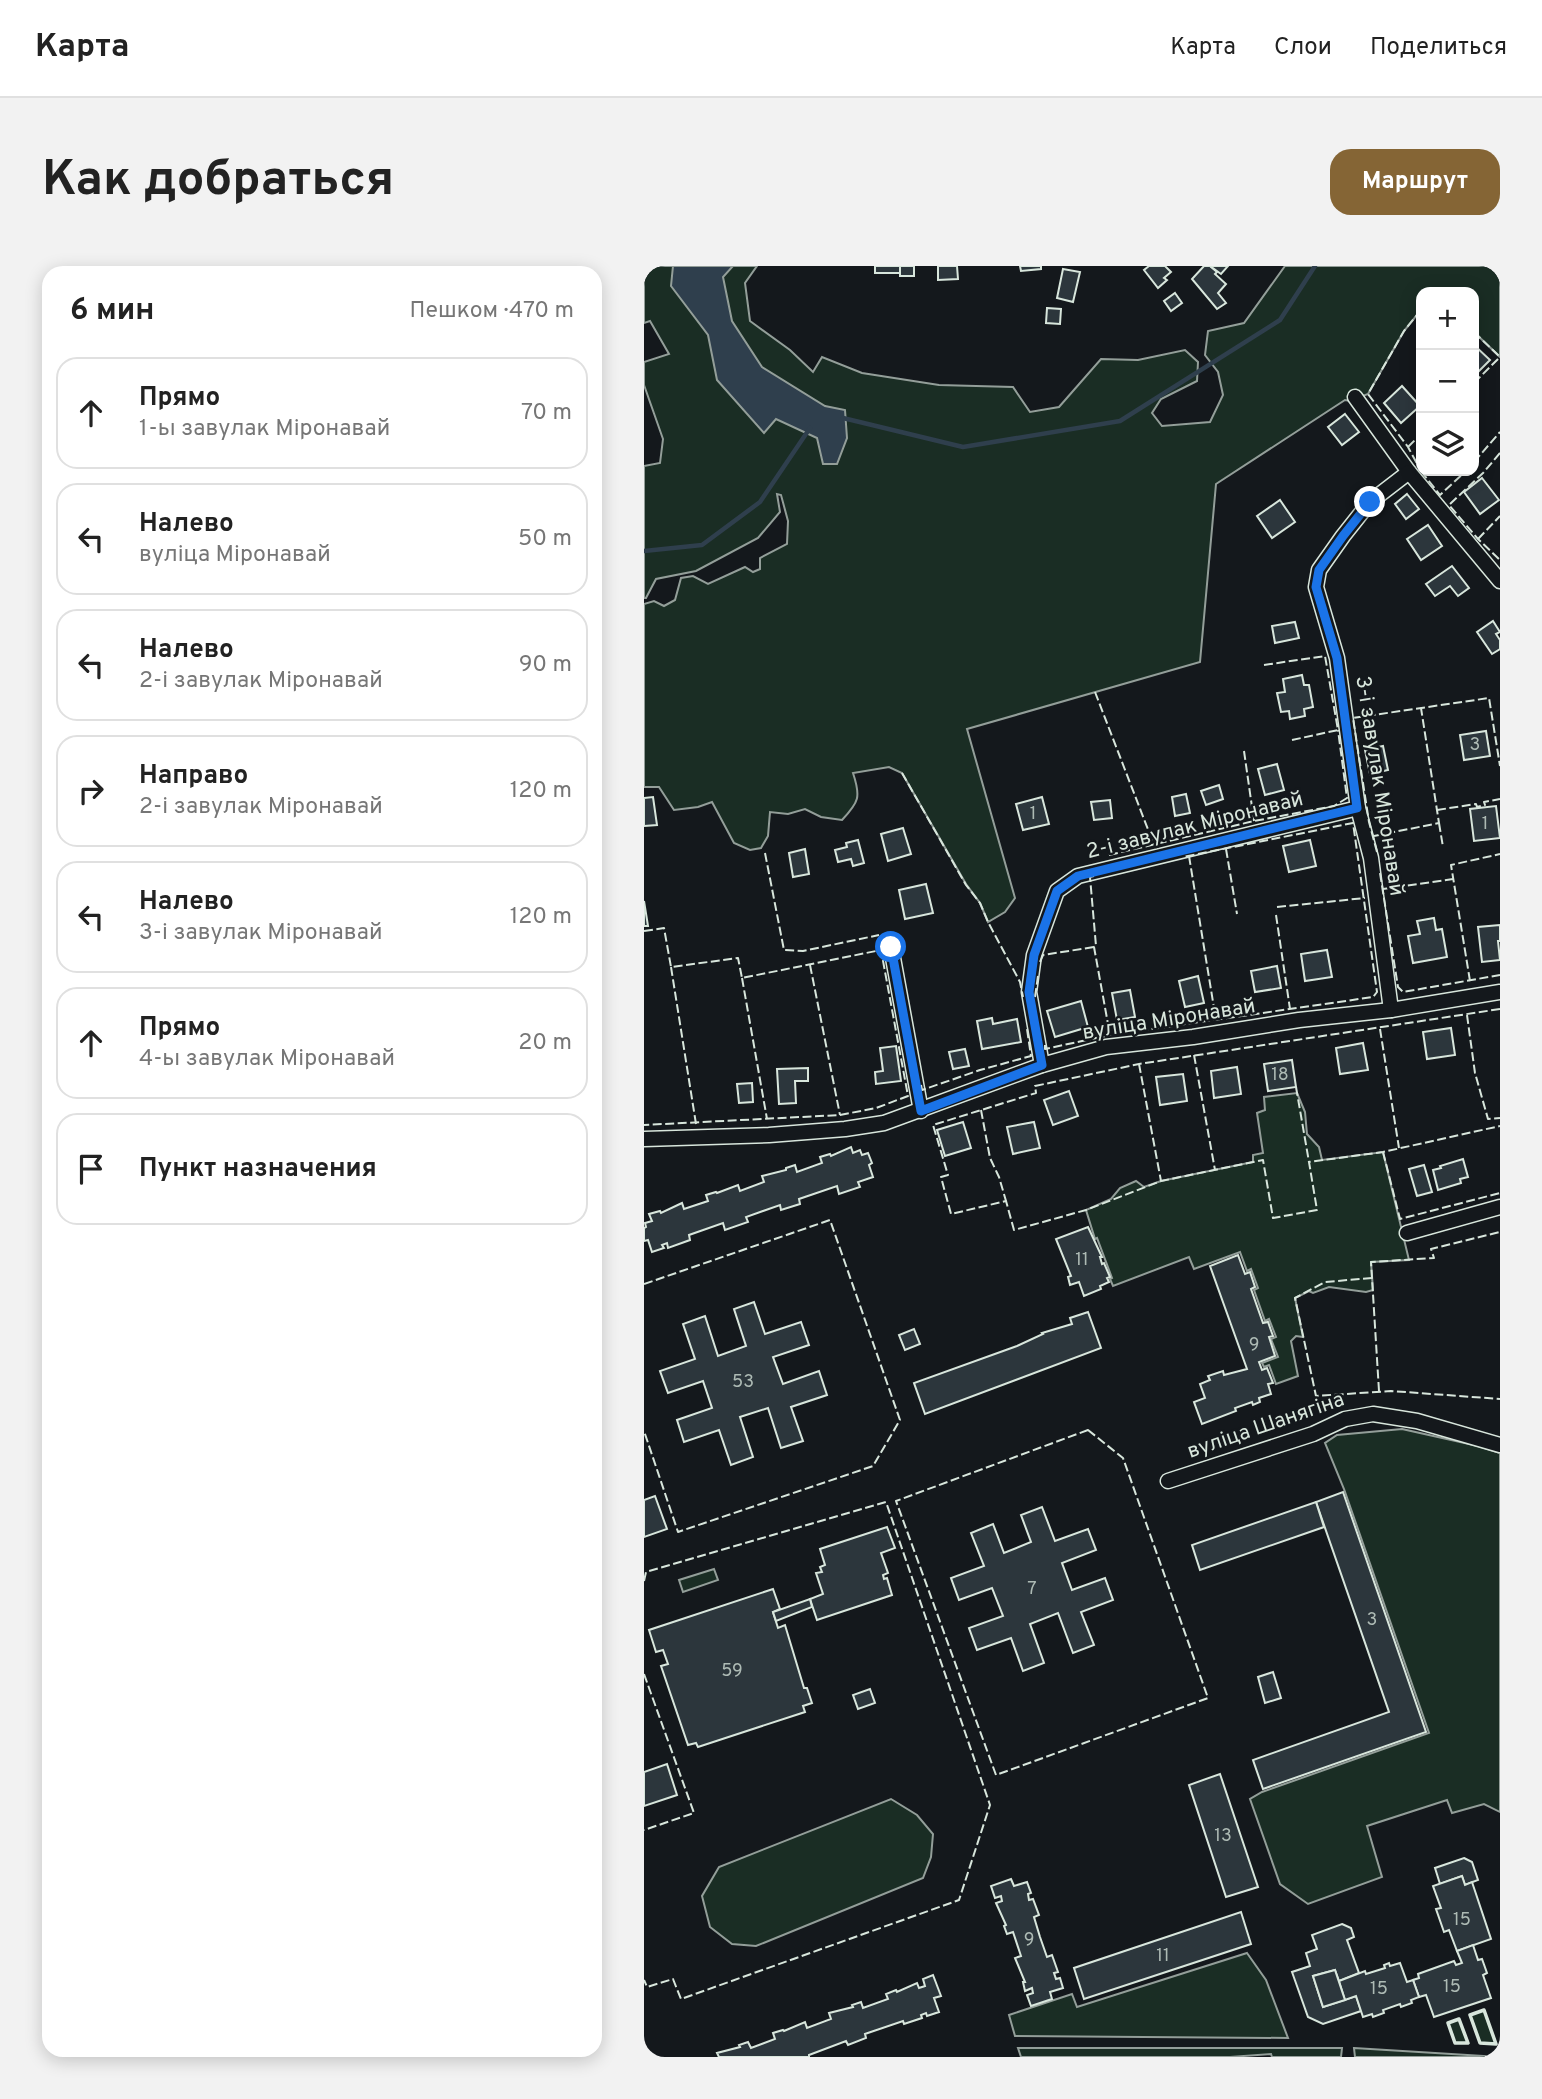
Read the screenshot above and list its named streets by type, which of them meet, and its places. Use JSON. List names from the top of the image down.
{
  "streets": {
    "street": [
      "3-і завулак Міронавай",
      "2-і завулак Міронавай",
      "вуліца Міронавай",
      "вуліца Шанягіна"
    ]
  },
  "crossings": [
    ["3-і завулак Міронавай", "2-і завулак Міронавай"],
    ["3-і завулак Міронавай", "вуліца Міронавай"],
    ["2-і завулак Міронавай", "вуліца Міронавай"]
  ],
  "house_numbers": [
    "3",
    "1",
    "1",
    "18",
    "11",
    "9",
    "53",
    "7",
    "3",
    "59",
    "13",
    "15",
    "9",
    "11",
    "15",
    "15"
  ],
  "page": {
    "header": "Карта",
    "nav": ["Карта", "Слои", "Поделиться"],
    "buttons": "Маршрут",
    "title": "Как добраться",
    "heading": ["6 мин", "Пешком · 470 m"],
    "map_buttons": ["+", "−"],
    "list": [
      ["Прямо", "1-ы завулак Міронавай", "70 m"],
      ["Налево", "вуліца Міронавай", "50 m"],
      ["Налево", "2-і завулак Міронавай", "90 m"],
      ["Направо", "2-і завулак Міронавай", "120 m"],
      ["Налево", "3-і завулак Міронавай", "120 m"],
      ["Прямо", "4-ы завулак Міронавай", "20 m"],
      "Пункт назначения"
    ]
  }
}
